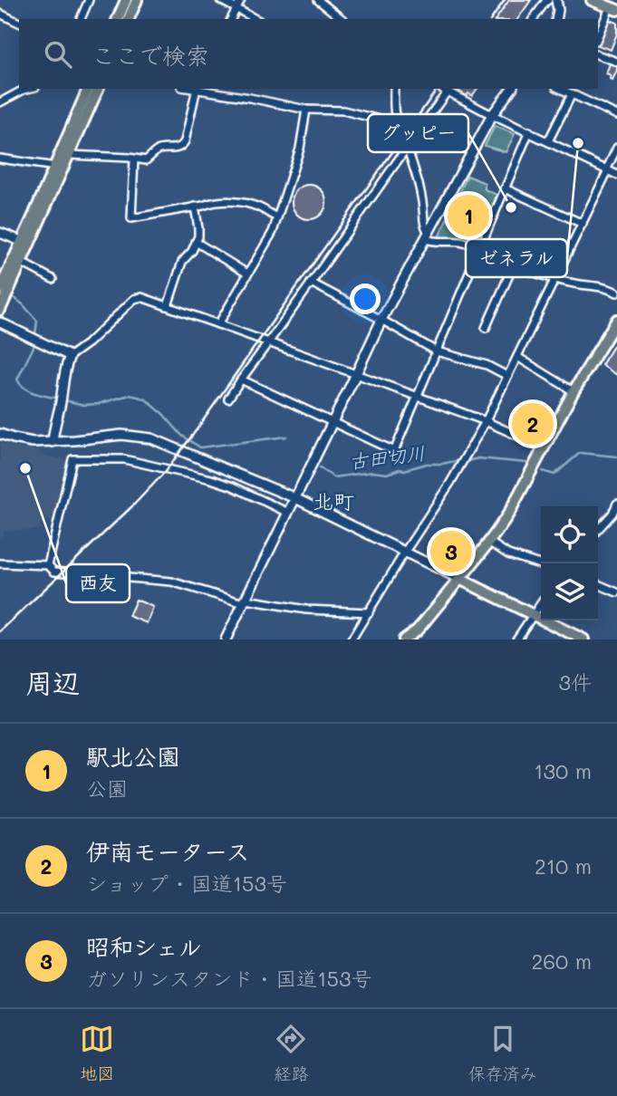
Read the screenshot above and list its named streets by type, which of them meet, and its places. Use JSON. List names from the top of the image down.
{
  "districts": ["北町"],
  "water": ["古田切川"],
  "places": ["ゼネラル", "グッピー", "西友"],
  "page": {
    "search": "ここで検索",
    "pins": ["1", "2", "3"],
    "heading": ["周辺", "3件"],
    "list": [
      {
        "mark": "1",
        "name": "駅北公園",
        "note": "公園",
        "value": "130 m"
      },
      {
        "mark": "2",
        "name": "伊南モータース",
        "note": "ショップ · 国道153号",
        "value": "210 m"
      },
      {
        "mark": "3",
        "name": "昭和シェル",
        "note": "ガソリンスタンド · 国道153号",
        "value": "260 m"
      }
    ],
    "nav": ["地図", "経路", "保存済み"]
  }
}
